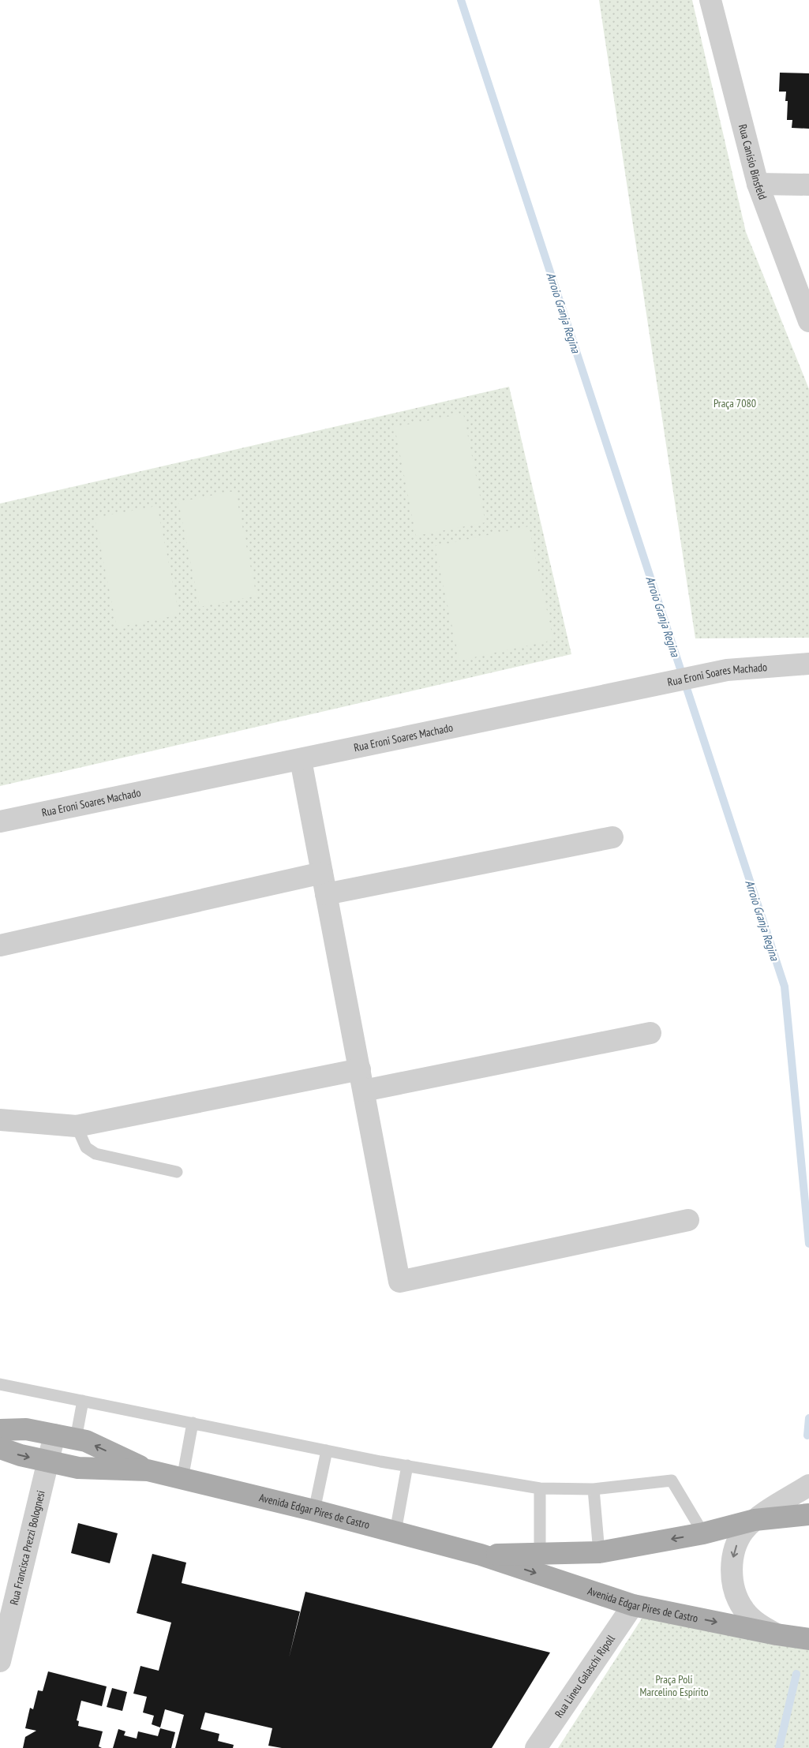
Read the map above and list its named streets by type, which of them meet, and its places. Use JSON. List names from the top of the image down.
{
  "streets": {
    "main road": ["Avenida Edgar Pires de Castro"],
    "street": [
      "Rua Canísio Binsfeld",
      "Rua Eroni Soares Machado",
      "Rua Francisca Prezzi Bolognesi",
      "Rua Lineu Galaschi Ripoll"
    ]
  },
  "crossings": [
    ["Avenida Edgar Pires de Castro", "Rua Francisca Prezzi Bolognesi"],
    ["Avenida Edgar Pires de Castro", "Rua Lineu Galaschi Ripoll"]
  ],
  "water": ["Arroio Granja Regina"],
  "parks": ["Praça 7080", "Praça Poli Marcelino Espírito"]
}
